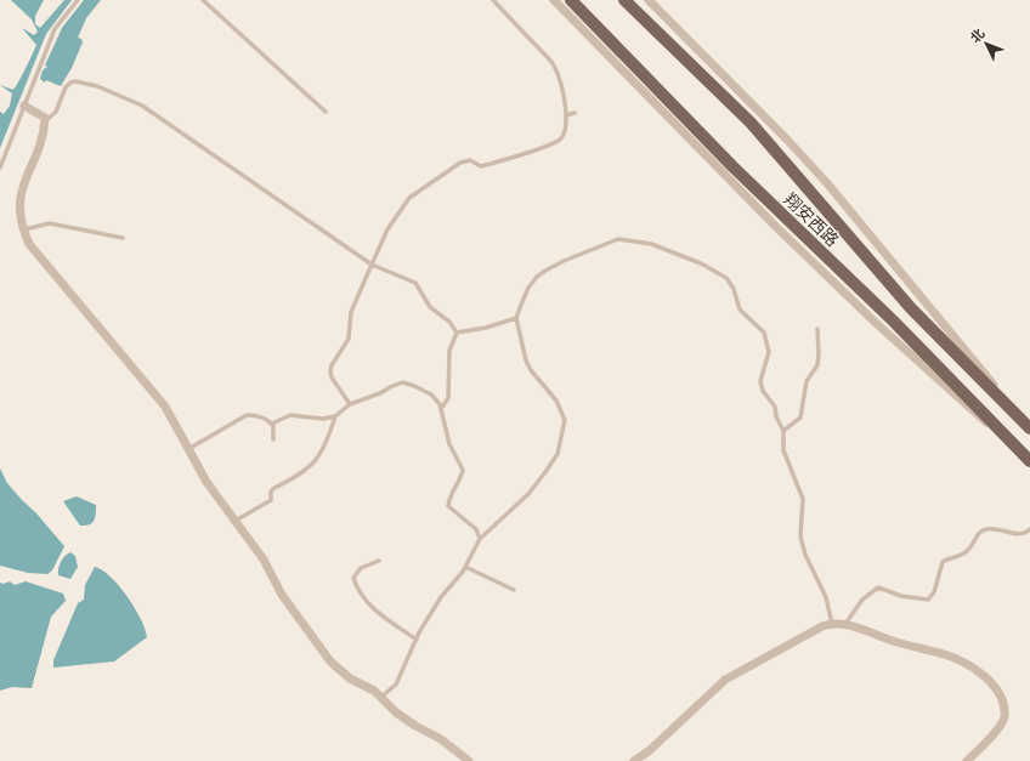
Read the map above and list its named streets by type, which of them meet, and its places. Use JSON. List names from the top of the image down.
{
  "streets": {
    "main road": ["翔安西路"]
  },
  "north": "top left"
}
